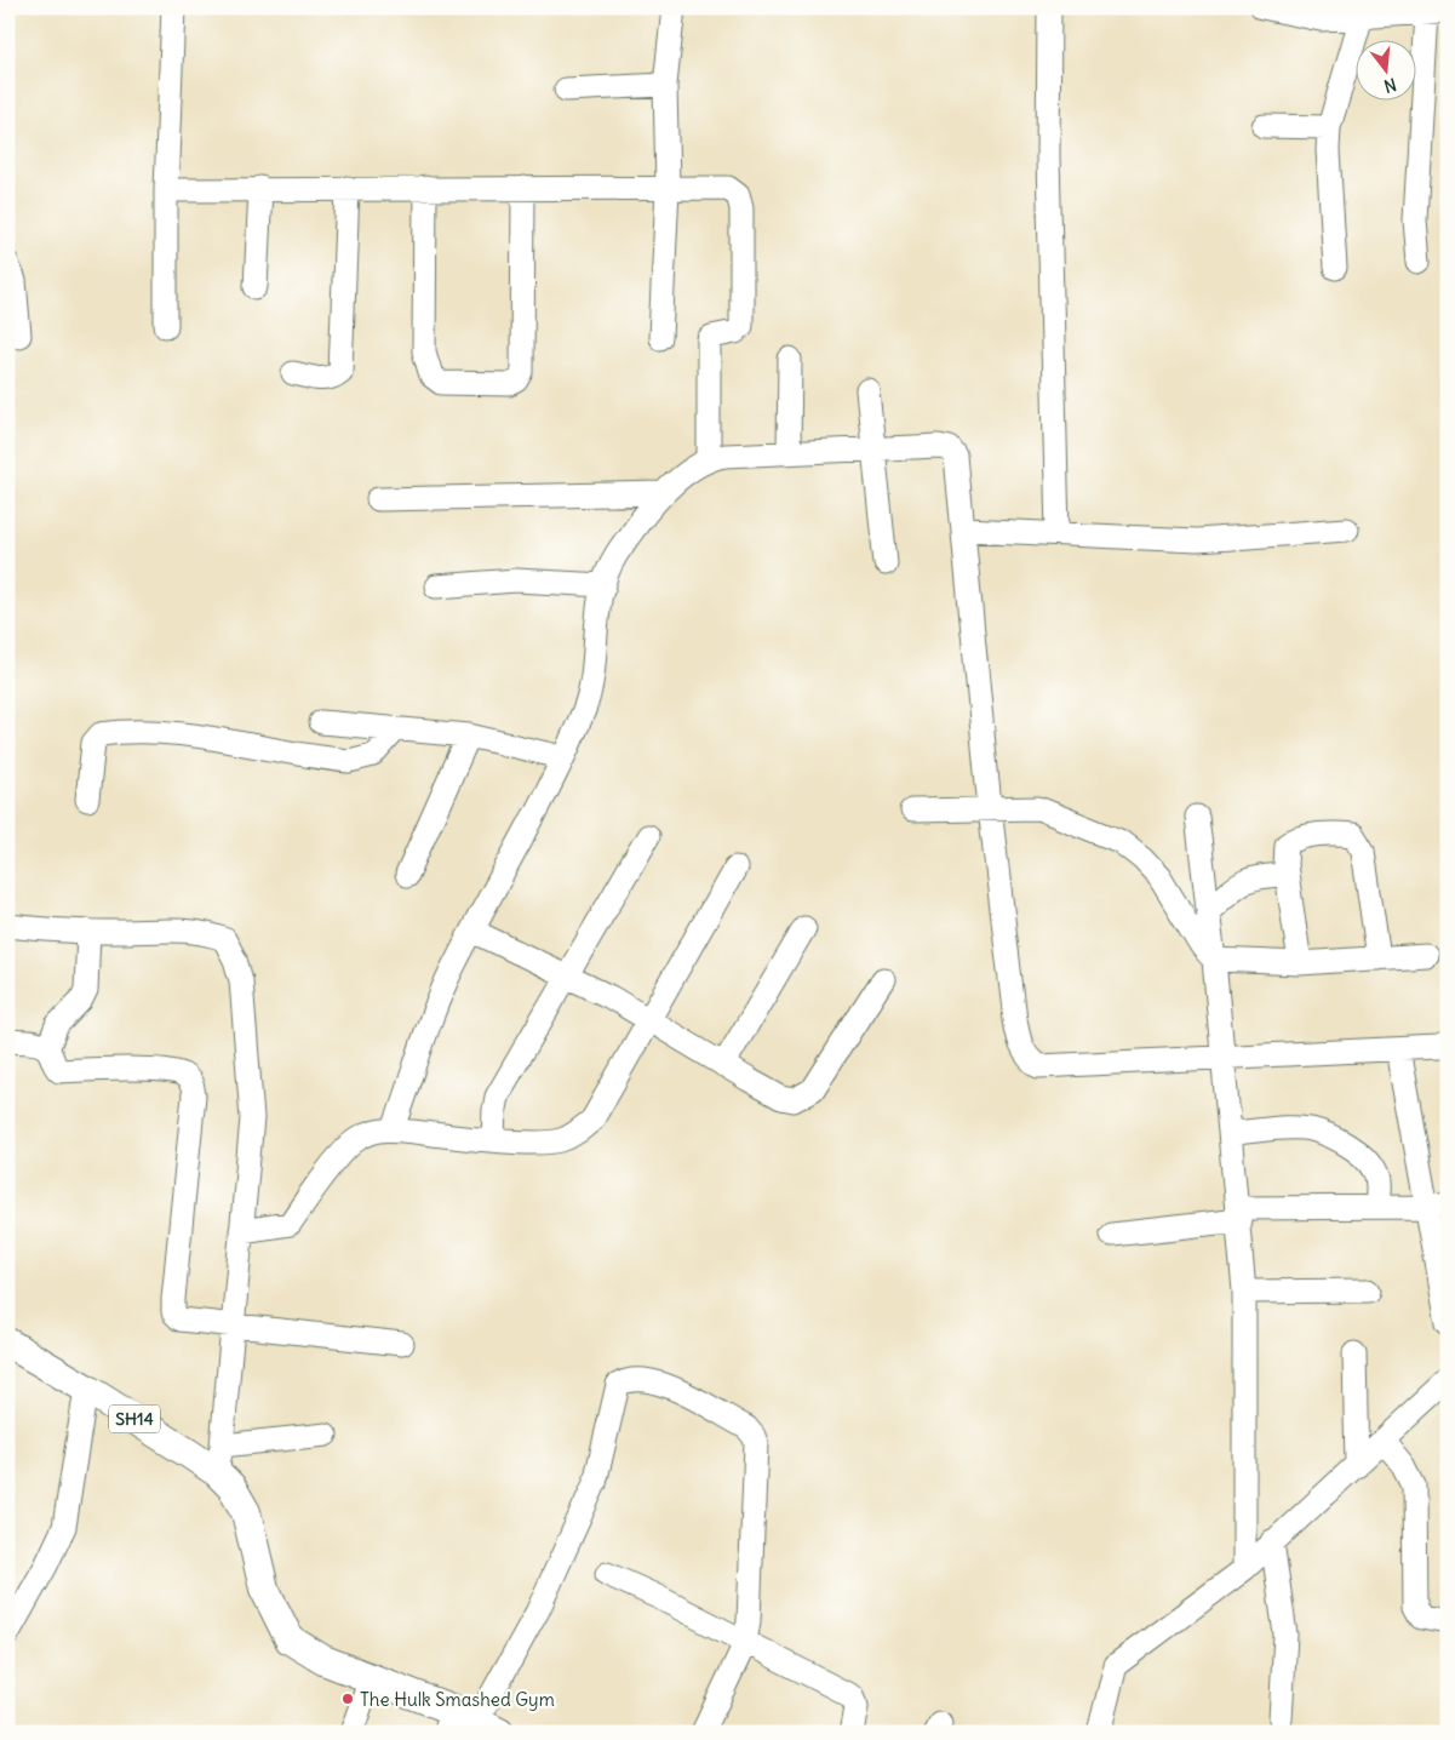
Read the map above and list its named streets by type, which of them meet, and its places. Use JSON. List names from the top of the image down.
{
  "streets": {
    "main road": ["SH14"]
  },
  "places": ["The Hulk Smashed Gym"],
  "north": "bottom"
}
